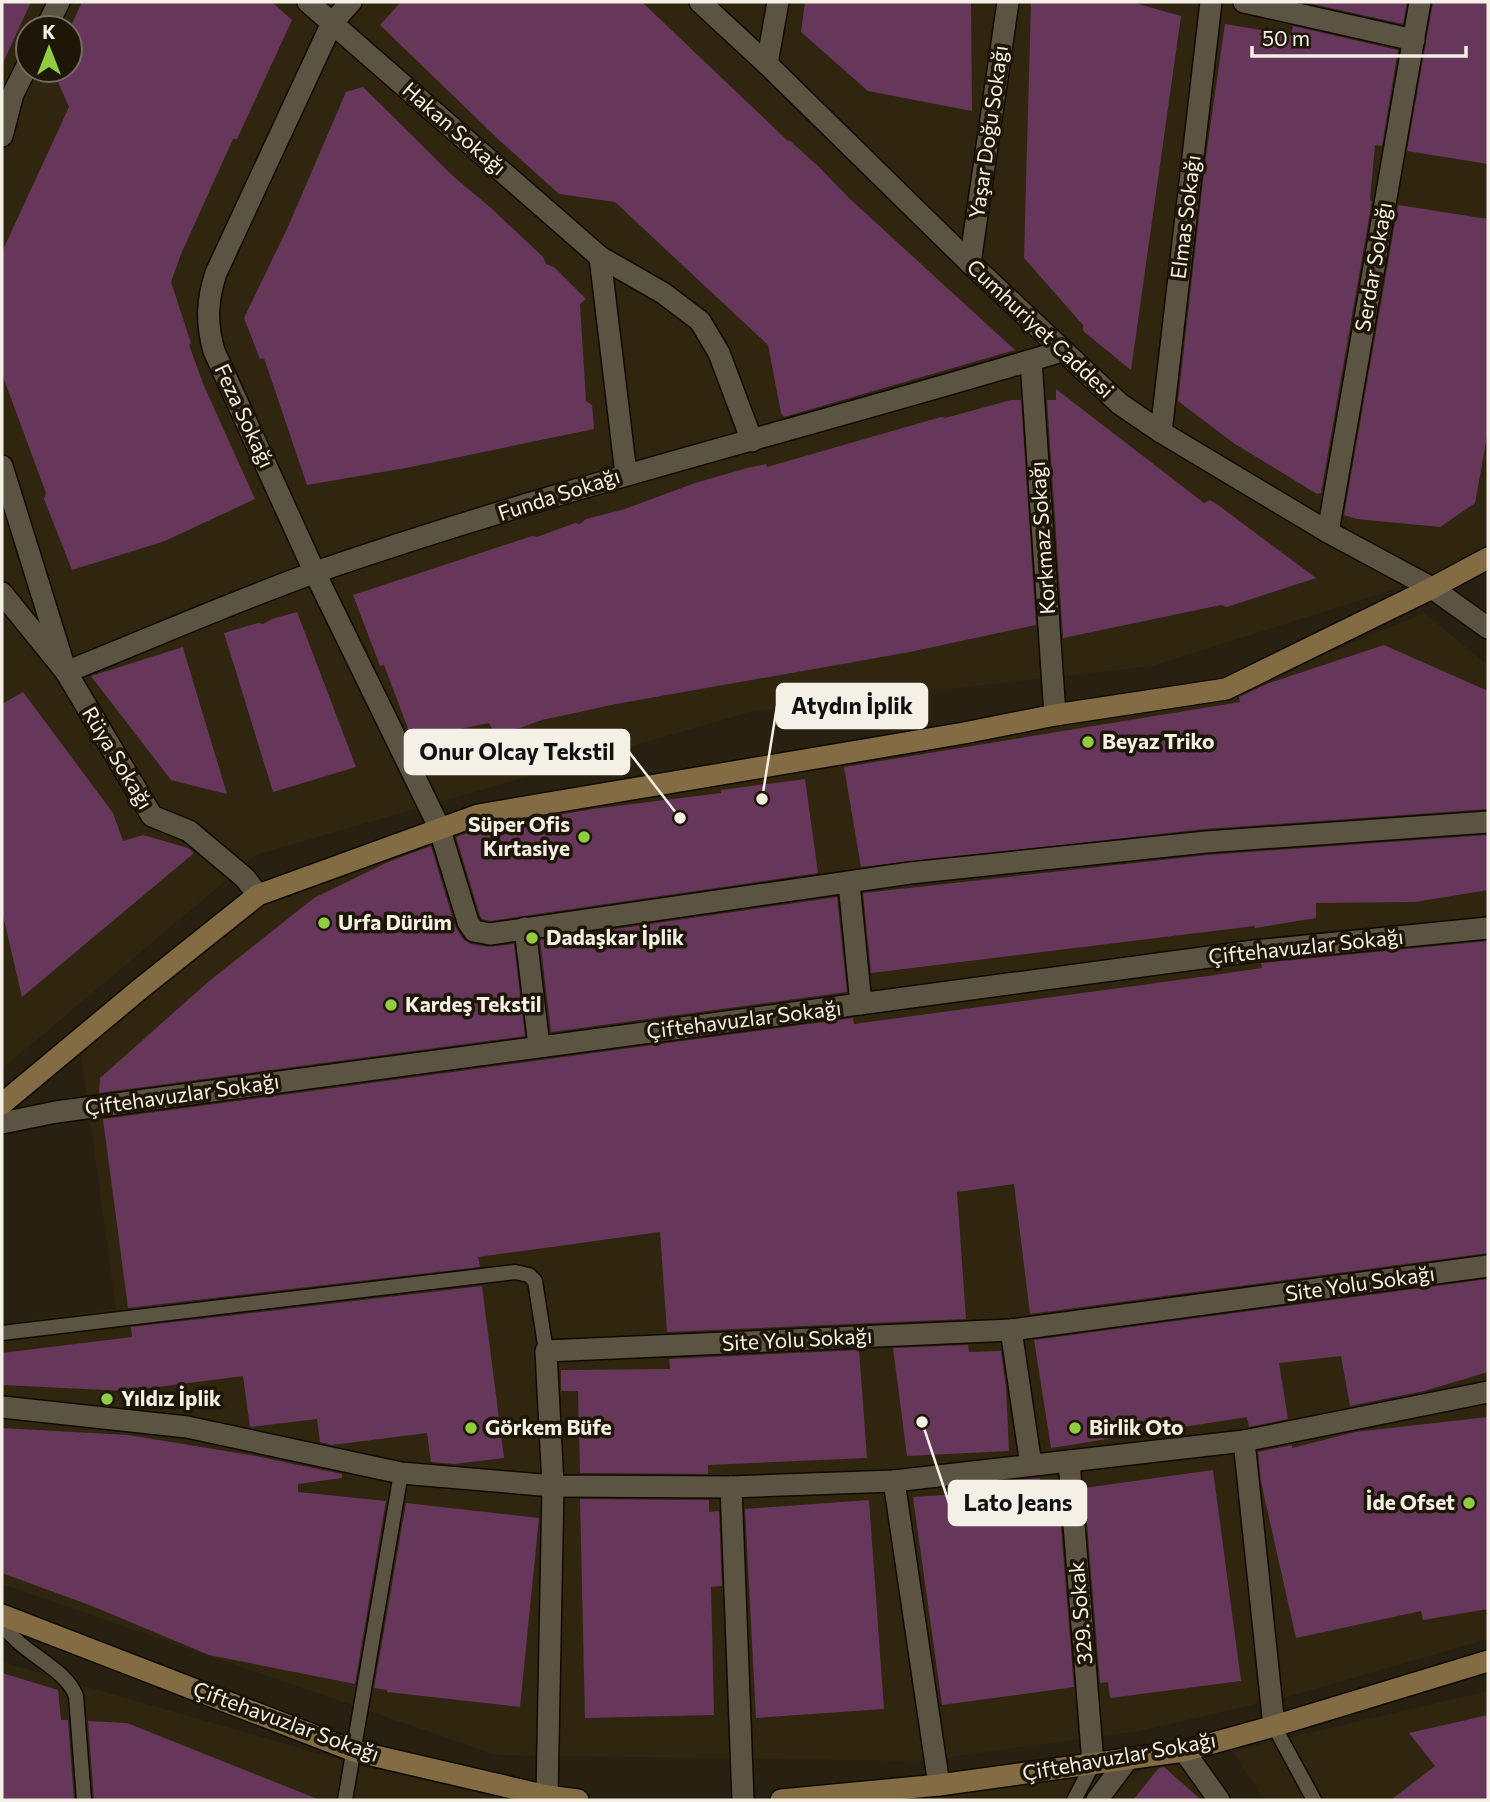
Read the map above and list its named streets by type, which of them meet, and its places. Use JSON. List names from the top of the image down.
{
  "streets": {
    "street": [
      "Hakan Sokağı",
      "Yaşar Doğu Sokağı",
      "Elmas Sokağı",
      "Serdar Sokağı",
      "Cumhuriyet Caddesi",
      "Feza Sokağı",
      "Funda Sokağı",
      "Korkmaz Sokağı",
      "Rüya Sokağı",
      "Çiftehavuzlar Sokağı",
      "Site Yolu Sokağı",
      "329. Sokak"
    ]
  },
  "crossings": [
    ["Hakan Sokağı", "Feza Sokağı"],
    ["Hakan Sokağı", "Funda Sokağı"],
    ["Yaşar Doğu Sokağı", "Cumhuriyet Caddesi"],
    ["Elmas Sokağı", "Cumhuriyet Caddesi"],
    ["Serdar Sokağı", "Cumhuriyet Caddesi"],
    ["Cumhuriyet Caddesi", "Funda Sokağı"],
    ["Feza Sokağı", "Funda Sokağı"],
    ["Funda Sokağı", "Korkmaz Sokağı"],
    ["Funda Sokağı", "Rüya Sokağı"],
    ["Çiftehavuzlar Sokağı", "329. Sokak"]
  ],
  "places": [
    "Beyaz Triko",
    "Atydın İplik",
    "Onur Olcay Tekstil",
    "Süper Ofis Kırtasiye",
    "Urfa Dürüm",
    "Dadaşkar İplik",
    "Kardeş Tekstil",
    "Yıldız İplik",
    "Lato Jeans",
    "Görkem Büfe",
    "Birlik Oto",
    "İde Ofset"
  ],
  "scale_bar": "50 m",
  "north": "top"
}
